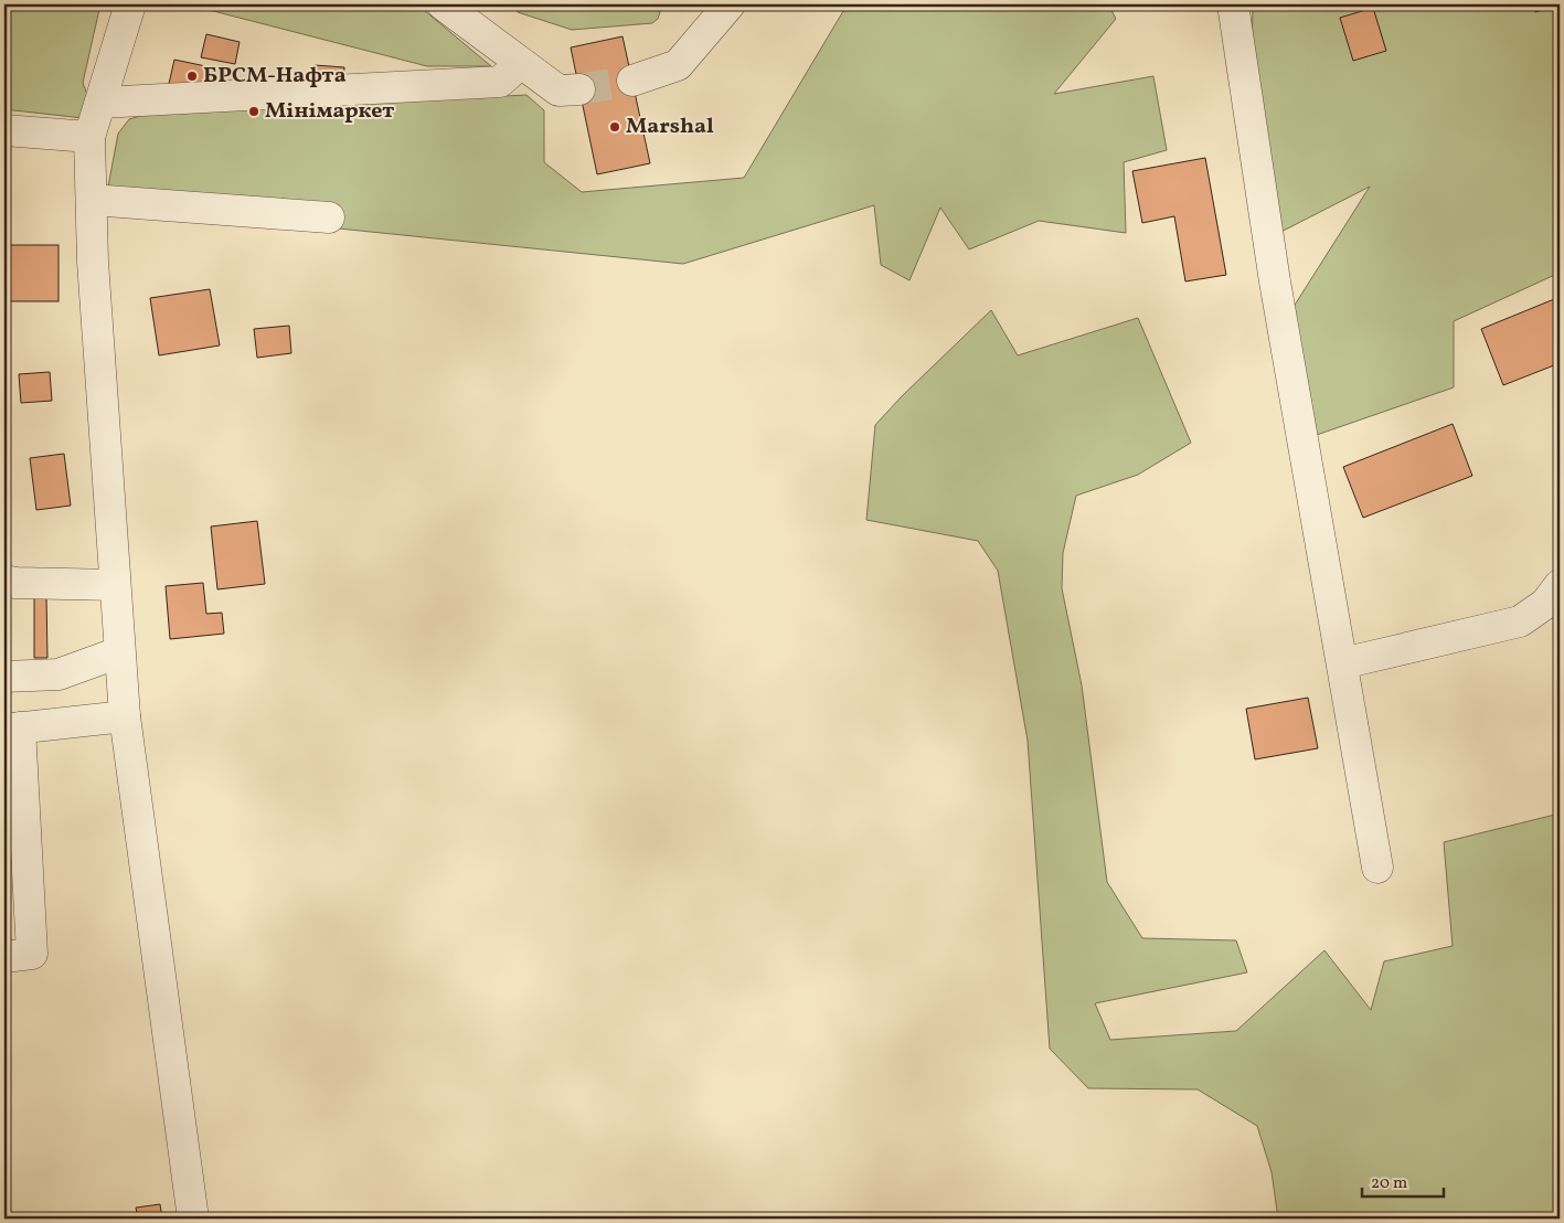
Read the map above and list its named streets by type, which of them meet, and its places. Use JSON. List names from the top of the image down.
{
  "places": ["БРСМ-Нафта", "Мінімаркет", "Marshal"],
  "scale_bar": "20 m"
}
